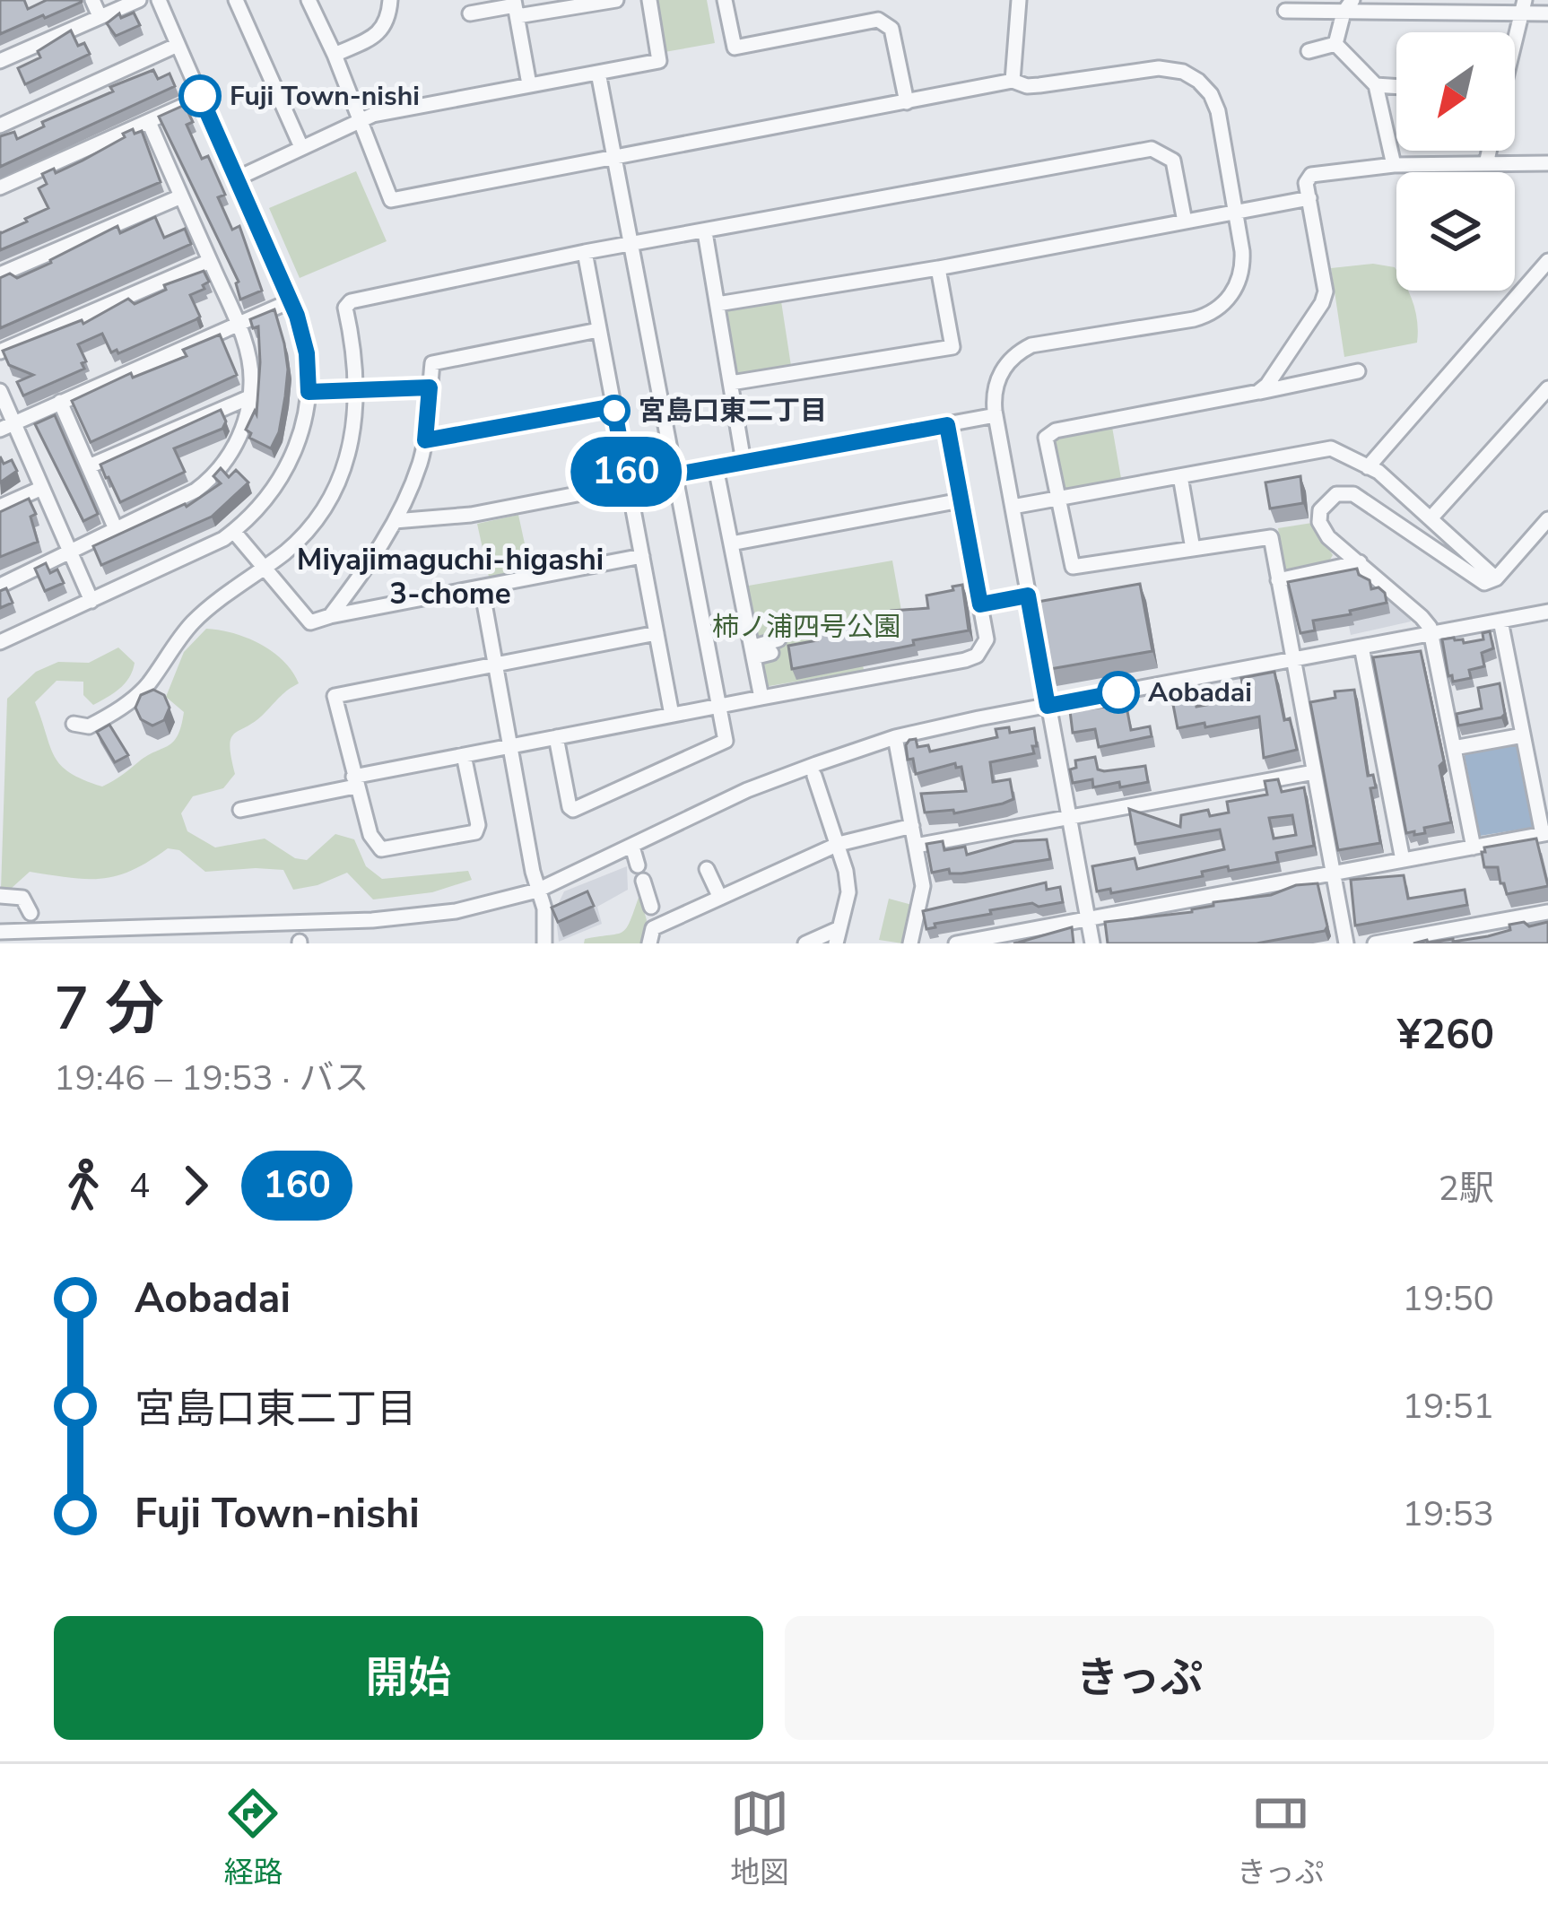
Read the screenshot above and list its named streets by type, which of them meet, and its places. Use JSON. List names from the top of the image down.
{
  "districts": ["Miyajimaguchi-higashi 3-chome"],
  "parks": ["柿ノ浦四号公園"],
  "places": ["Fuji Town-nishi", "宮島口東二丁目", "Aobadai"],
  "lines": ["bus line 160"],
  "north": "bottom left",
  "page": {
    "on_map": "160",
    "heading": ["7 分", "19:46 – 19:53 · バス", "¥260"],
    "legs": ["4", "160", "2駅"],
    "list": [
      {
        "name": "Aobadai",
        "value": "19:50"
      },
      {
        "name": "宮島口東二丁目",
        "value": "19:51"
      },
      {
        "name": "Fuji Town-nishi",
        "value": "19:53"
      }
    ],
    "buttons": ["開始", "きっぷ"],
    "tabs": ["経路", "地図", "きっぷ"]
  }
}
